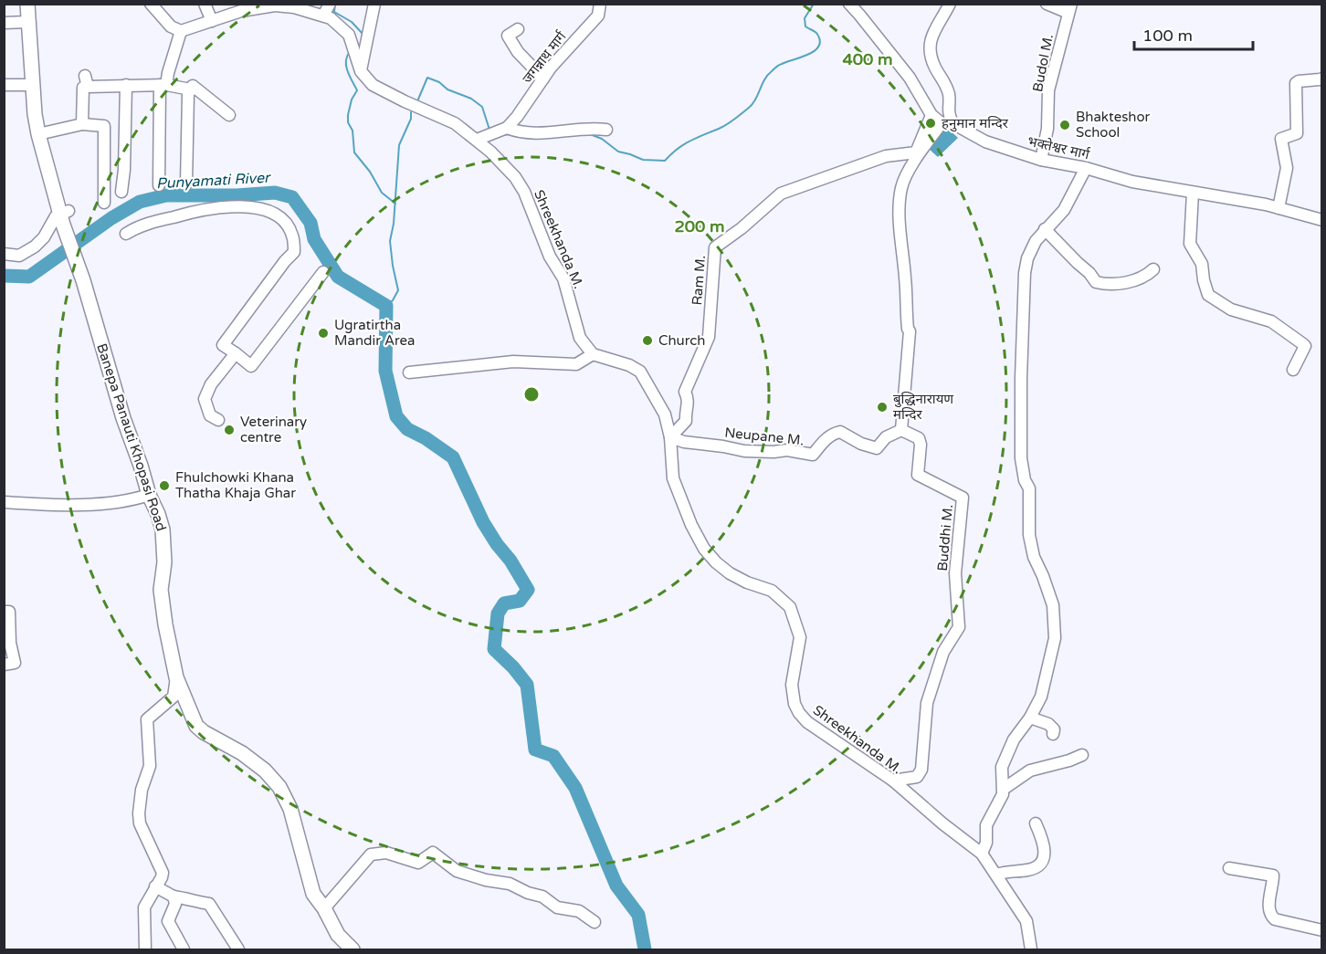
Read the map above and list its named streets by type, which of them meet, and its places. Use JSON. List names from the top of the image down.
{
  "streets": {
    "main road": ["Banepa Panauti Khopasi Road"],
    "street": [
      "जगन्नाथ मार्ग",
      "Budol M.",
      "भक्तेश्वर मार्ग",
      "Shreekhanda M.",
      "Ram M.",
      "Neupane M.",
      "Buddhi M."
    ]
  },
  "crossings": [
    ["Budol M.", "भक्तेश्वर मार्ग"],
    ["भक्तेश्वर मार्ग", "Ram M."],
    ["Shreekhanda M.", "Ram M."],
    ["Shreekhanda M.", "Neupane M."],
    ["Shreekhanda M.", "Buddhi M."],
    ["Ram M.", "Neupane M."],
    ["Neupane M.", "Buddhi M."]
  ],
  "water": ["Punyamati River"],
  "places": [
    "हनुमान मन्दिर",
    "Bhakteshor School",
    "Ugratirtha Mandir Area",
    "Church",
    "बुद्धिनारायण मन्दिर",
    "Veterinary centre",
    "Fhulchowki Khana Thatha Khaja Ghar"
  ],
  "scale_bar": "100 m",
  "rings": ["400 m", "200 m"]
}
